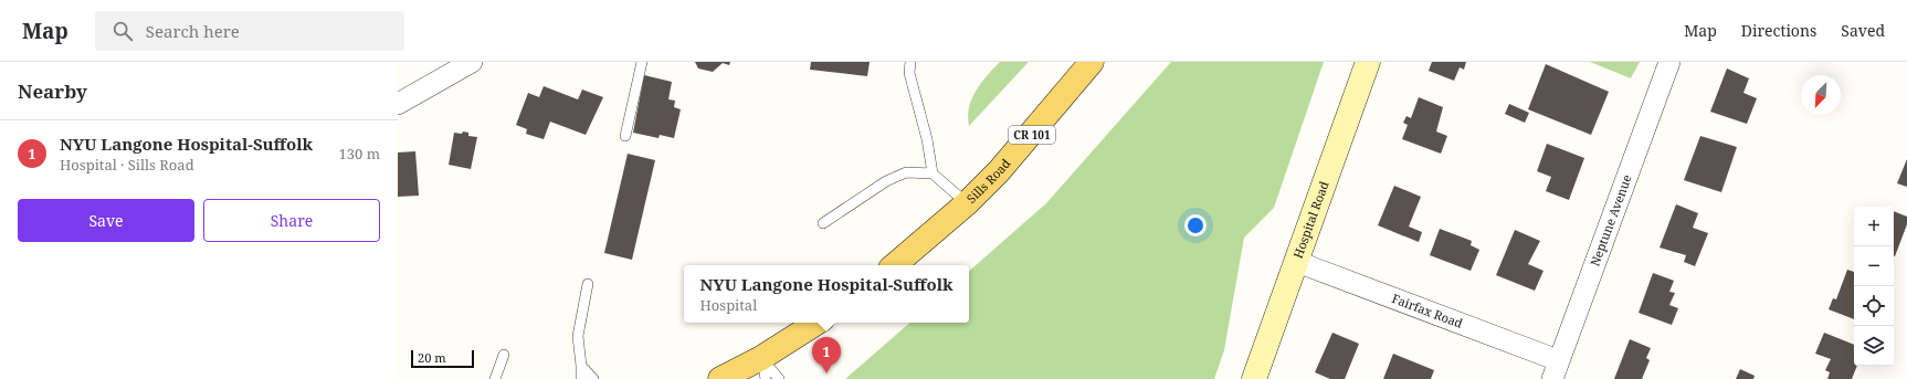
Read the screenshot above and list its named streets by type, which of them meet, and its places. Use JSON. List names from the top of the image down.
{
  "streets": {
    "main road": ["CR 101", "Sills Road"],
    "street": ["Neptune Avenue", "Hospital Road", "Fairfax Road"]
  },
  "crossings": [
    ["Neptune Avenue", "Fairfax Road"],
    ["Hospital Road", "Fairfax Road"]
  ],
  "scale_bar": "20 m",
  "north": "bottom left",
  "page": {
    "header": "Map",
    "search": "Search here",
    "nav": ["Map", "Directions", "Saved"],
    "heading": "Nearby",
    "list": [
      {
        "mark": "1",
        "name": "NYU Langone Hospital-Suffolk",
        "note": "Hospital · Sills Road",
        "value": "130 m"
      }
    ],
    "buttons": ["Save", "Share"],
    "map_buttons": ["+", "−"],
    "popup": ["NYU Langone Hospital-Suffolk", "Hospital"],
    "pins": "1",
    "scale": "20 m"
  }
}
